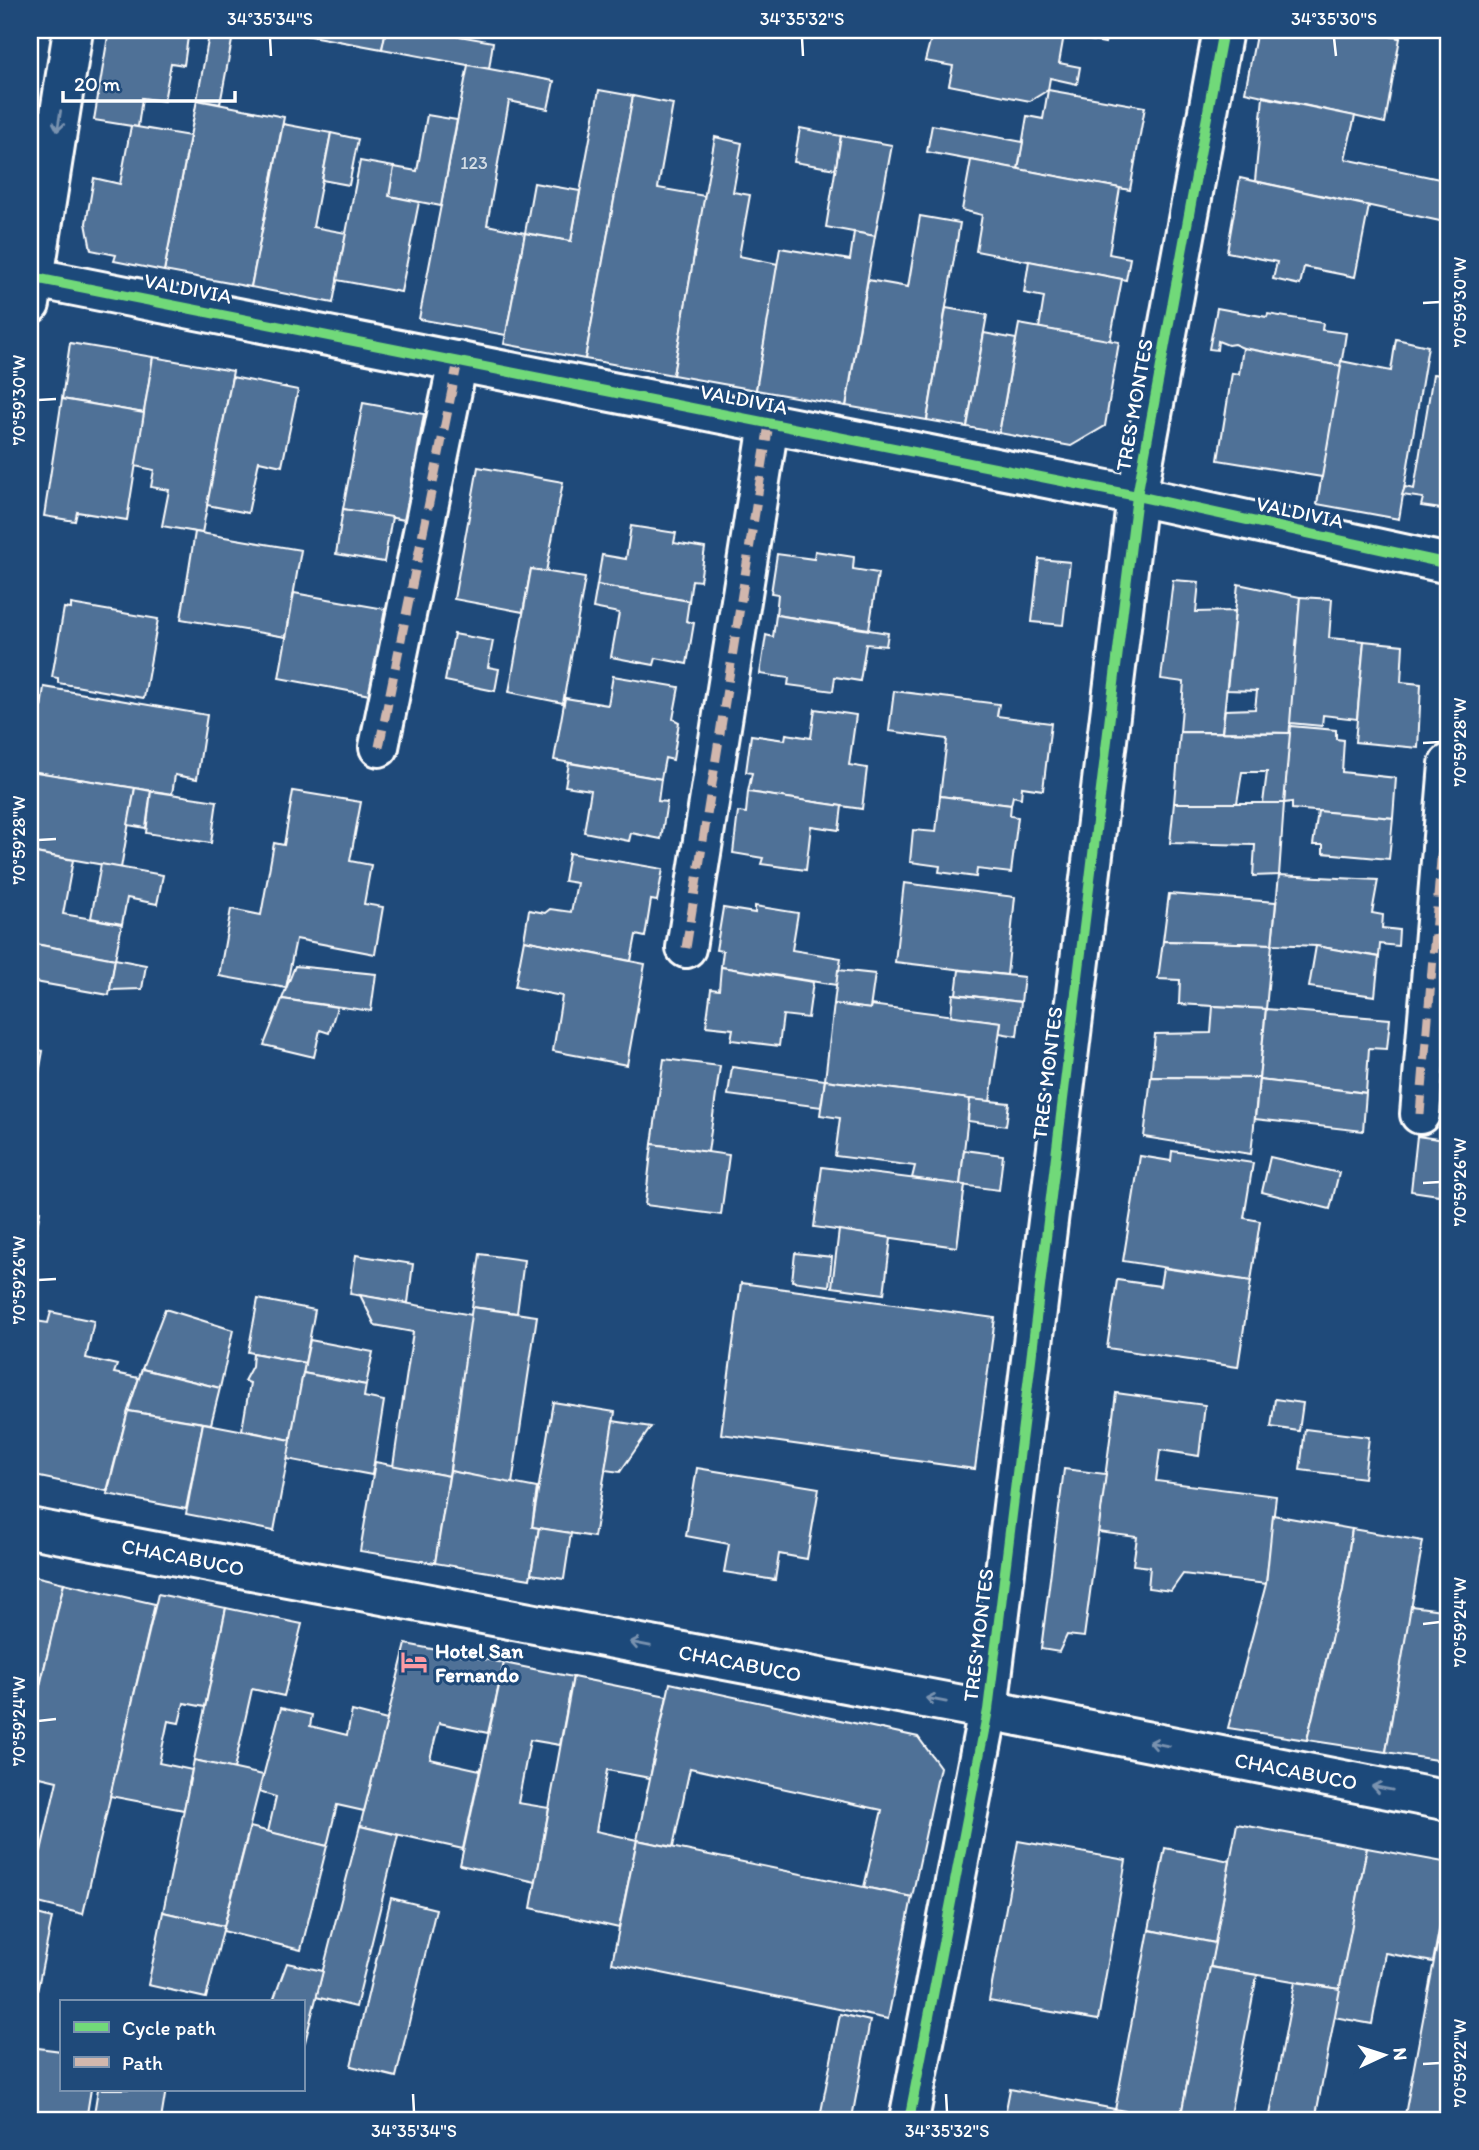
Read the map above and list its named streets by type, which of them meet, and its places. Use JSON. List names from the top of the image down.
{
  "streets": {
    "street": ["VALDIVIA", "TRES MONTES", "CHACABUCO"]
  },
  "crossings": [
    ["VALDIVIA", "TRES MONTES"],
    ["TRES MONTES", "CHACABUCO"]
  ],
  "one_way": ["CHACABUCO"],
  "places": {
    "hotel": ["Hotel San Fernando"]
  },
  "house_numbers": ["123"],
  "legend": ["Cycle path", "Path"],
  "scale_bar": "20 m",
  "north": "right",
  "coordinates": [
    "34°35'34\"S",
    "34°35'32\"S",
    "34°35'30\"S",
    "70°59'30\"W",
    "70°59'28\"W",
    "70°59'26\"W",
    "70°59'24\"W",
    "70°59'22\"W"
  ]
}
